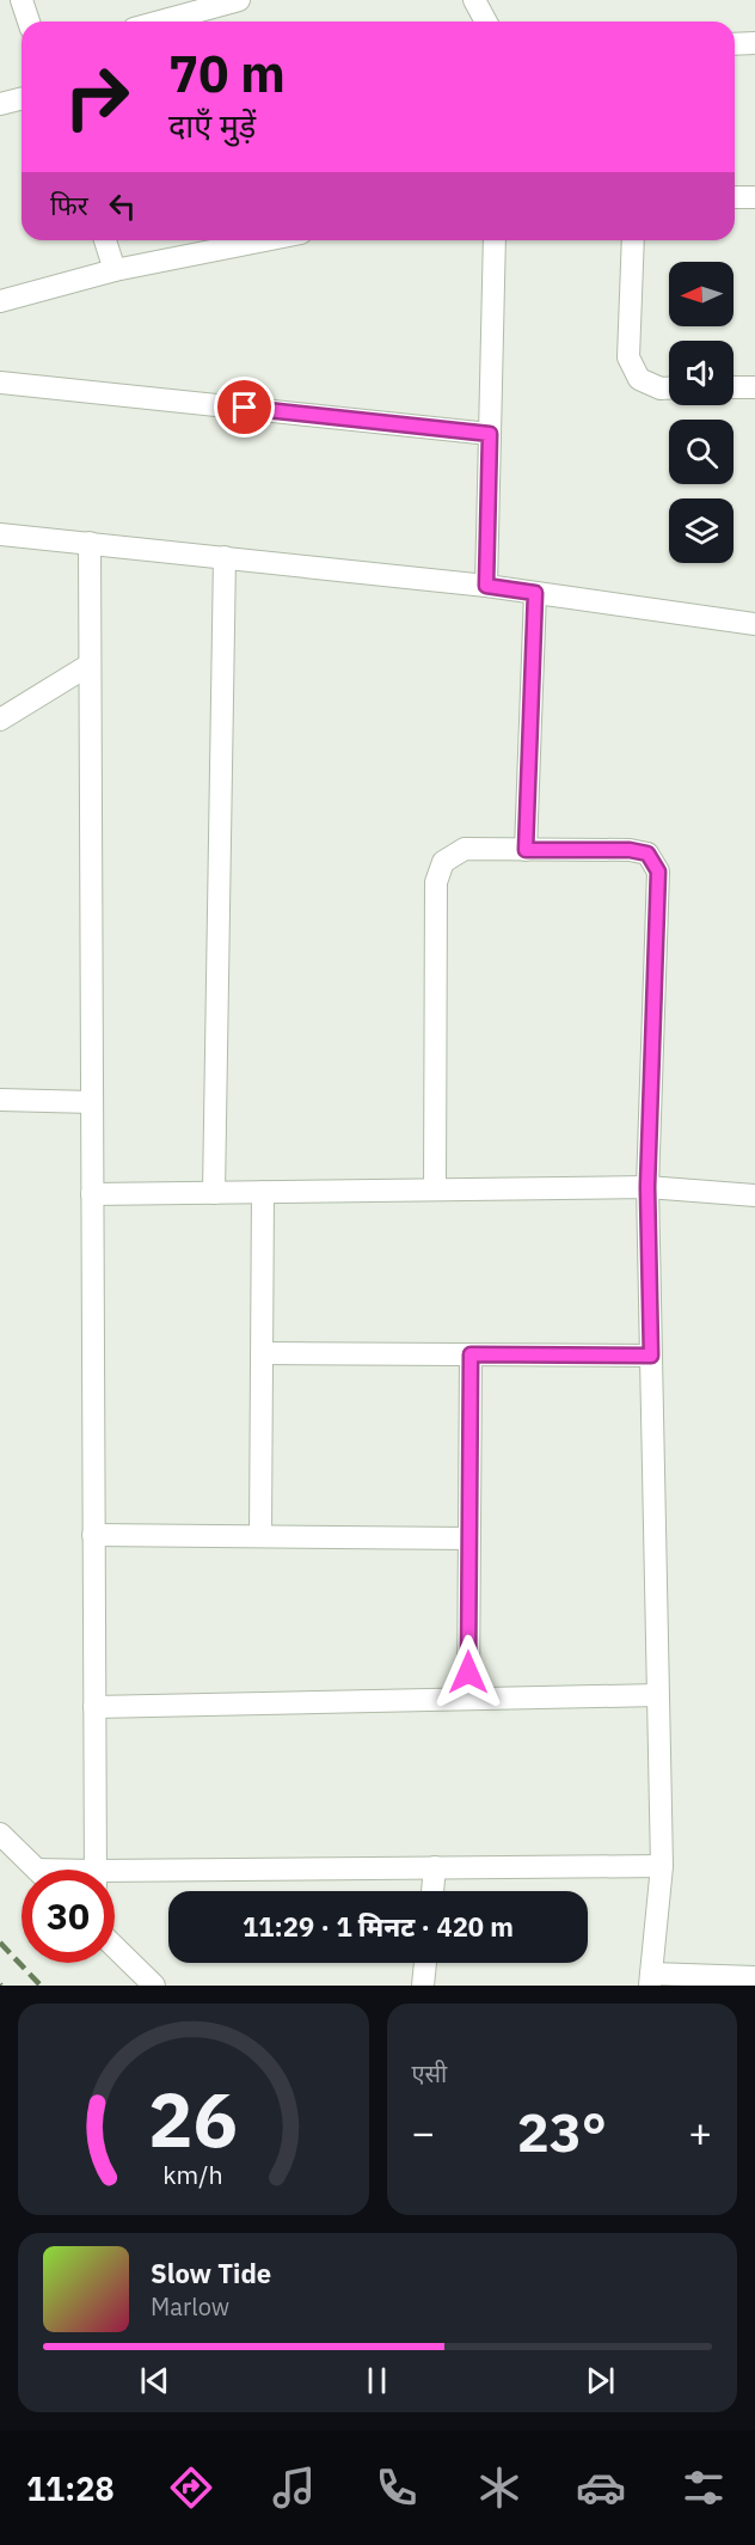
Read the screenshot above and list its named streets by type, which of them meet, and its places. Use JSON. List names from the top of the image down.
{
  "north": "left",
  "page": {
    "turn": ["70 m", "दाएँ मुड़ें"],
    "then": "फिर",
    "limit": "30",
    "trip": "11:29 · 1 मिनट · 420 m",
    "tile": "एसी",
    "heat": ["−", "23°", "+"],
    "song": ["Slow Tide", "Marlow"],
    "tabs": "11:28",
    "gauge": ["26", "km/h"]
  }
}
